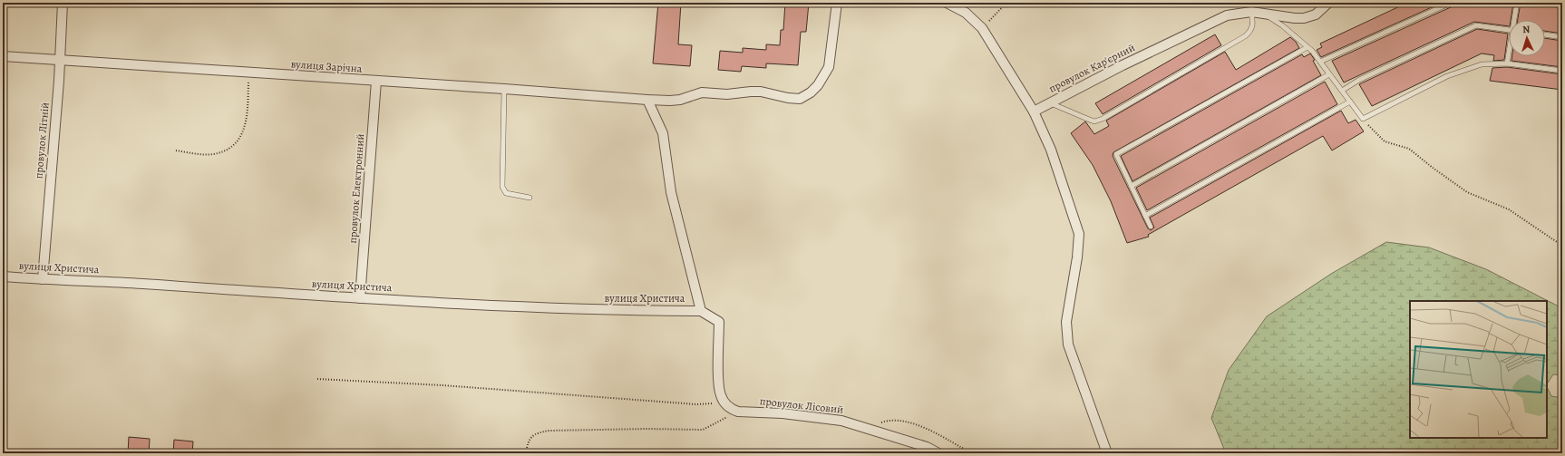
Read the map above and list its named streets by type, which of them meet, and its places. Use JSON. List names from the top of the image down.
{
  "streets": {
    "street": [
      "вулиця Зарічна",
      "провулок Кар'єрний",
      "провулок Літній",
      "провулок Електронний",
      "вулиця Христича",
      "провулок Лісовий"
    ]
  },
  "crossings": [
    ["вулиця Зарічна", "провулок Літній"],
    ["вулиця Зарічна", "провулок Електронний"],
    ["провулок Літній", "вулиця Христича"],
    ["провулок Електронний", "вулиця Христича"]
  ],
  "north": "top"
}
